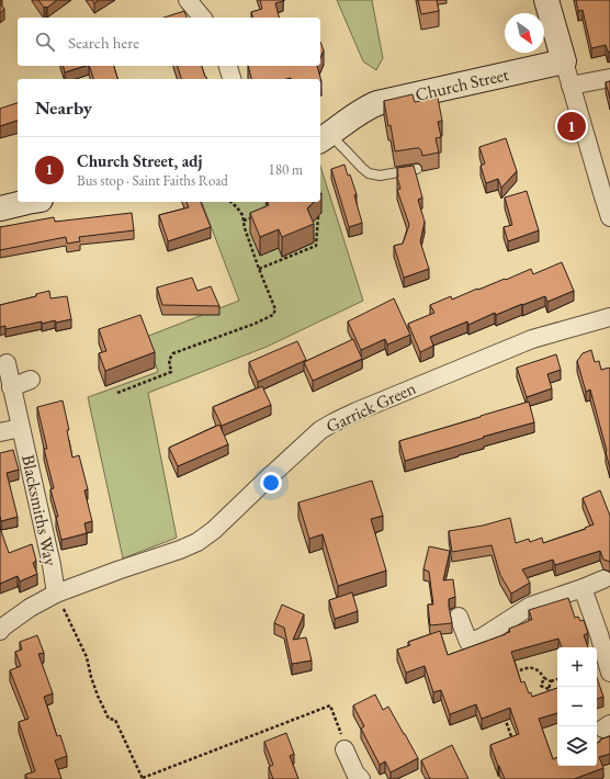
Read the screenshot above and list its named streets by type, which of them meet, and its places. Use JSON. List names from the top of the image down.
{
  "streets": {
    "street": ["Church Street", "Garrick Green", "Blacksmiths Way"]
  },
  "crossings": [
    ["Garrick Green", "Blacksmiths Way"]
  ],
  "north": "bottom right",
  "page": {
    "search": "Search here",
    "heading": "Nearby",
    "pins": "1",
    "list": [
      {
        "mark": "1",
        "name": "Church Street, adj",
        "note": "Bus stop · Saint Faiths Road",
        "value": "180 m"
      }
    ],
    "map_buttons": ["+", "−"]
  }
}
